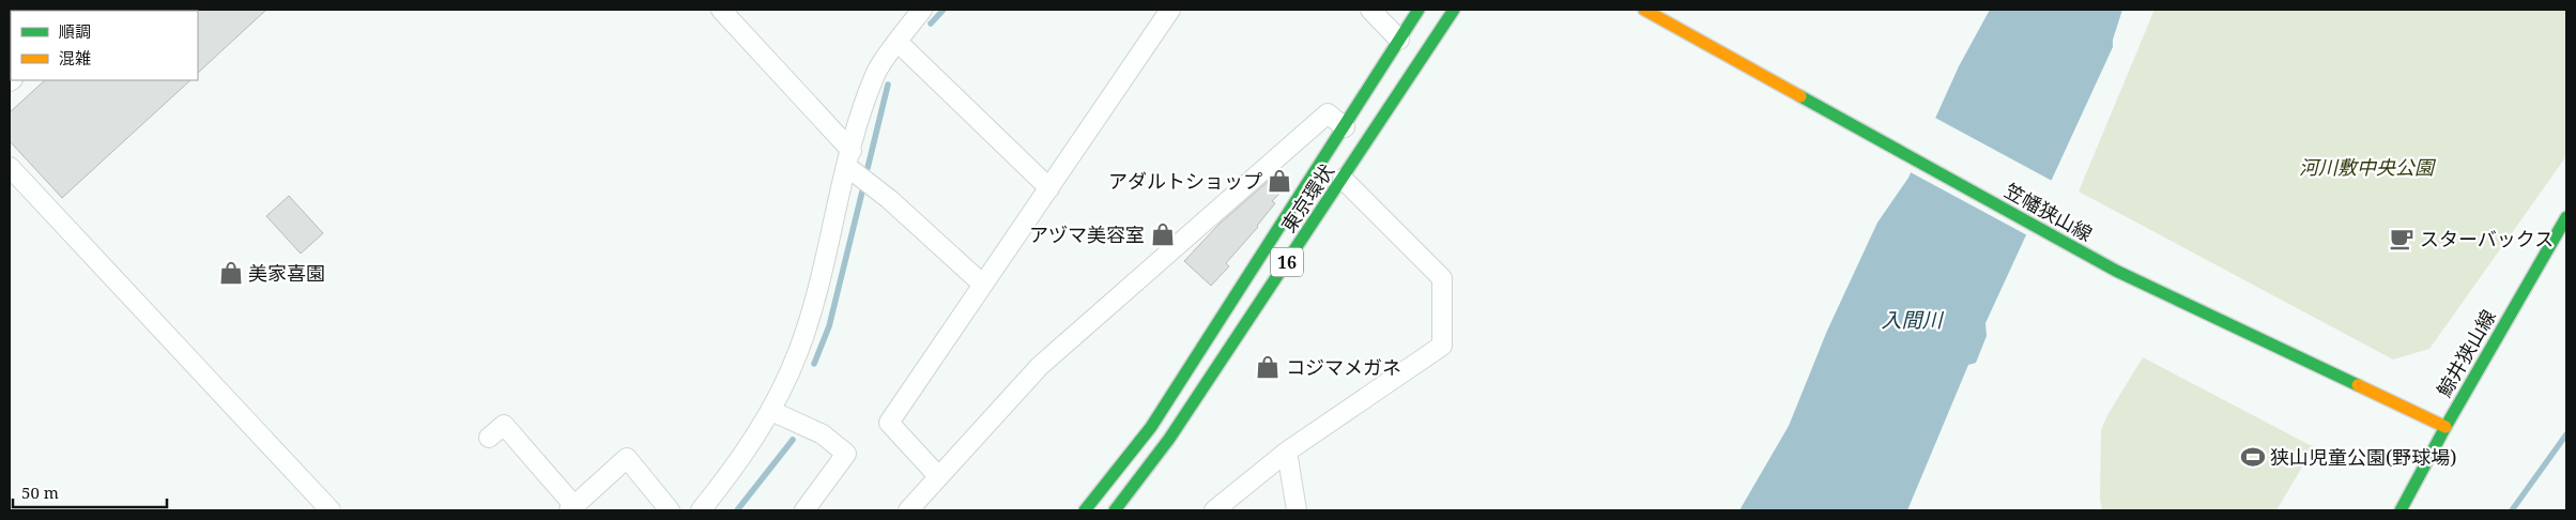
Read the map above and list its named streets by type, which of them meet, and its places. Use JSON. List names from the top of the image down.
{
  "streets": {
    "main road": [
      "東京環状",
      "笠幡狭山線",
      "16",
      "鯨井狭山線"
    ]
  },
  "crossings": [
    ["笠幡狭山線", "鯨井狭山線"]
  ],
  "water": ["入間川"],
  "parks": ["河川敷中央公園"],
  "places": {
    "shop": [
      "アダルトショップ",
      "アヅマ美容室",
      "美家喜園",
      "コジマメガネ"
    ],
    "cafe": ["スターバックス"],
    "sports": ["狭山児童公園(野球場)"]
  },
  "legend": ["順調", "混雑"],
  "scale_bar": "50 m"
}
